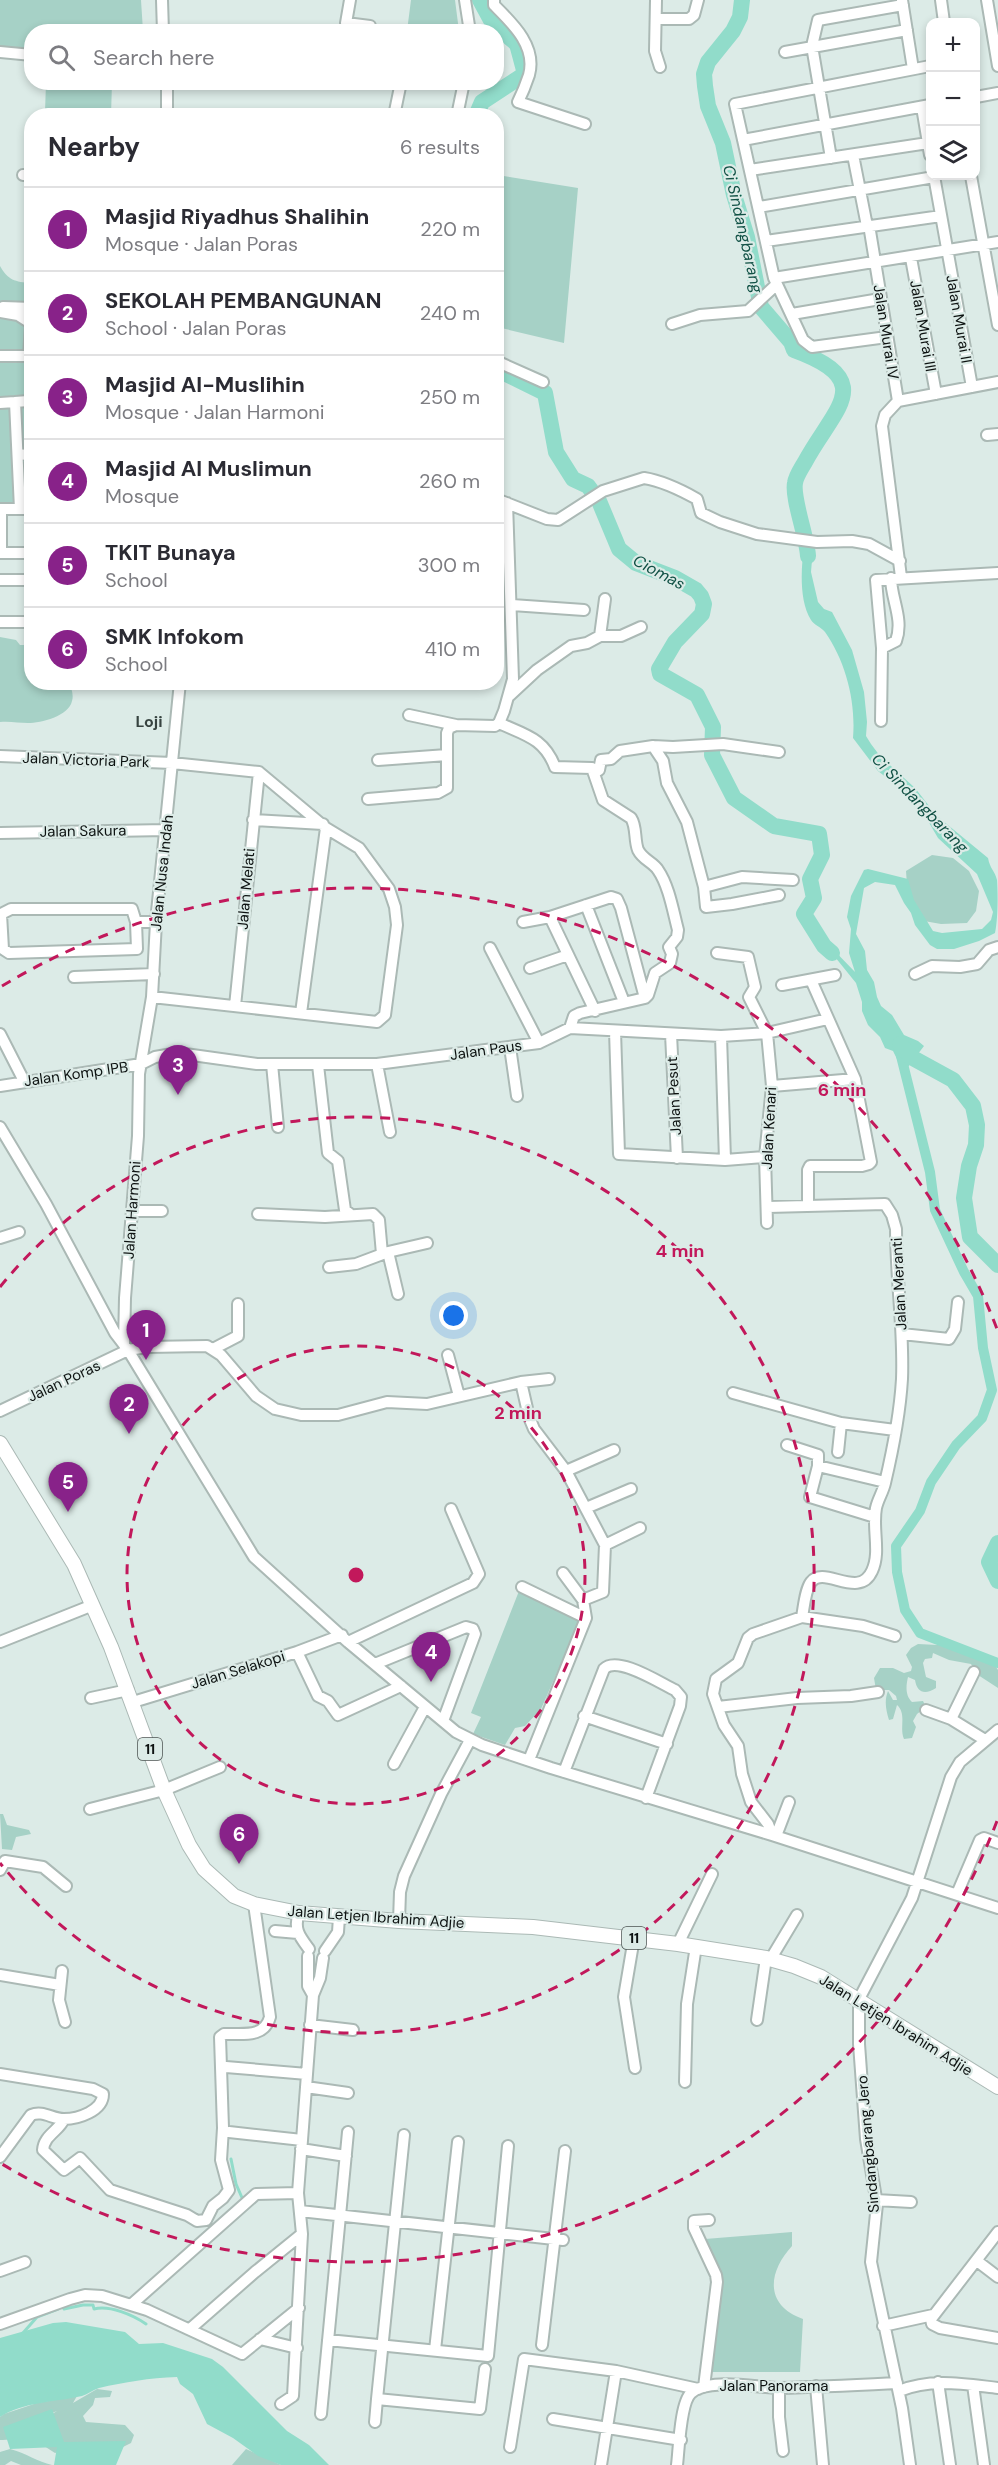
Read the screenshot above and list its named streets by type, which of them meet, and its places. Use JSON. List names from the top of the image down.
{
  "streets": {
    "main road": ["11", "Jalan Letjen Ibrahim Adjie"],
    "street": [
      "Jalan Murai II",
      "Jalan Murai III",
      "Jalan Murai IV",
      "Jalan Victoria Park",
      "Jalan Sakura",
      "Jalan Nusa Indah",
      "Jalan Melati",
      "Jalan Paus",
      "Jalan Komp IPB",
      "Jalan Pesut",
      "Jalan Kenari",
      "Jalan Harmoni",
      "Jalan Meranti",
      "Jalan Poras",
      "Jalan Selakopi",
      "Sindangbarang Jero",
      "Jalan Panorama"
    ]
  },
  "crossings": [
    ["Jalan Victoria Park", "Jalan Nusa Indah"],
    ["Jalan Victoria Park", "Jalan Melati"],
    ["Jalan Sakura", "Jalan Nusa Indah"],
    ["Jalan Nusa Indah", "Jalan Paus"],
    ["Jalan Nusa Indah", "Jalan Komp IPB"],
    ["Jalan Nusa Indah", "Jalan Harmoni"],
    ["Jalan Paus", "Jalan Komp IPB"],
    ["Jalan Paus", "Jalan Pesut"],
    ["Jalan Paus", "Jalan Kenari"],
    ["Jalan Paus", "Jalan Harmoni"],
    ["Jalan Komp IPB", "Jalan Harmoni"],
    ["Jalan Kenari", "Jalan Meranti"],
    ["Jalan Harmoni", "Jalan Poras"],
    ["Jalan Selakopi", "Jalan Letjen Ibrahim Adjie"],
    ["Jalan Letjen Ibrahim Adjie", "Sindangbarang Jero"],
    ["Sindangbarang Jero", "Jalan Panorama"]
  ],
  "districts": ["Loji"],
  "water": ["Ci Sindangbarang", "Ciomas"],
  "page": {
    "map_buttons": ["+", "−"],
    "search": "Search here",
    "heading": ["Nearby", "6 results"],
    "list": [
      {
        "mark": "1",
        "name": "Masjid Riyadhus Shalihin",
        "note": "Mosque · Jalan Poras",
        "value": "220 m"
      },
      {
        "mark": "2",
        "name": "SEKOLAH PEMBANGUNAN",
        "note": "School · Jalan Poras",
        "value": "240 m"
      },
      {
        "mark": "3",
        "name": "Masjid Al-Muslihin",
        "note": "Mosque · Jalan Harmoni",
        "value": "250 m"
      },
      {
        "mark": "4",
        "name": "Masjid Al Muslimun",
        "note": "Mosque",
        "value": "260 m"
      },
      {
        "mark": "5",
        "name": "TKIT Bunaya",
        "note": "School",
        "value": "300 m"
      },
      {
        "mark": "6",
        "name": "SMK Infokom",
        "note": "School",
        "value": "410 m"
      }
    ],
    "pins": [
      "3",
      "1",
      "2",
      "5",
      "4",
      "6"
    ]
  },
  "rings": ["6 min", "4 min", "2 min"]
}
